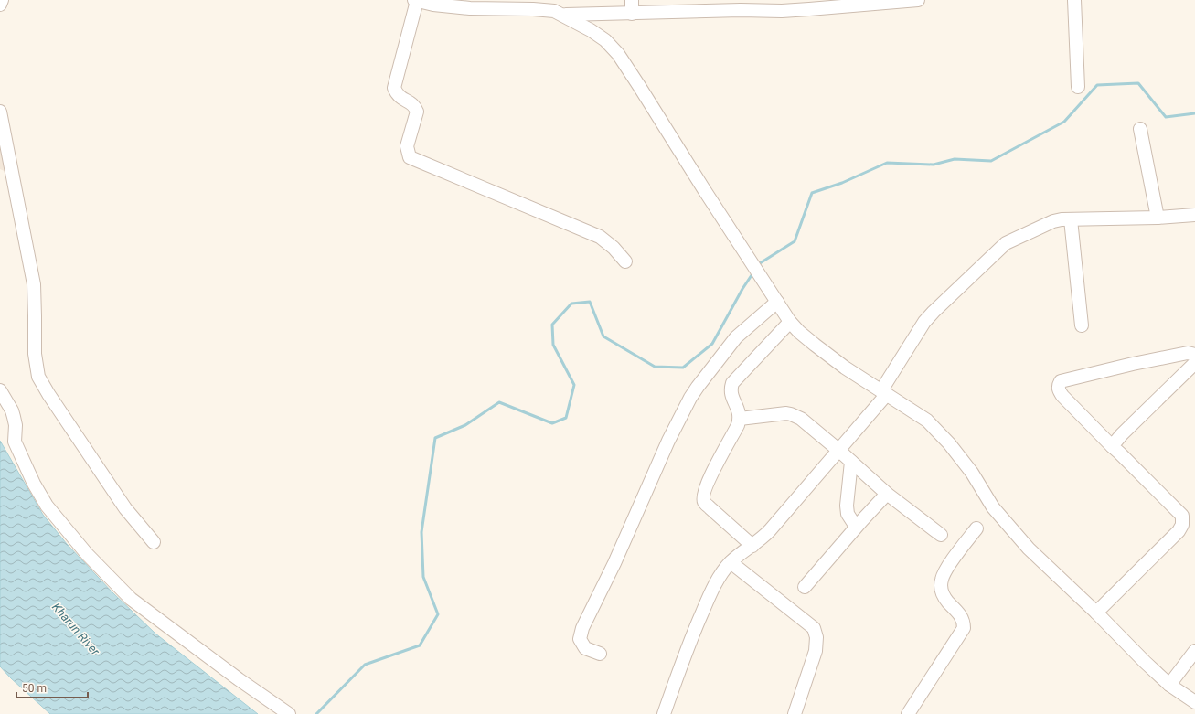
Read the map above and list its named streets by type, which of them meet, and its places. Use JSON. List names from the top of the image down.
{
  "water": ["Kharun River"],
  "scale_bar": "50 m"
}
